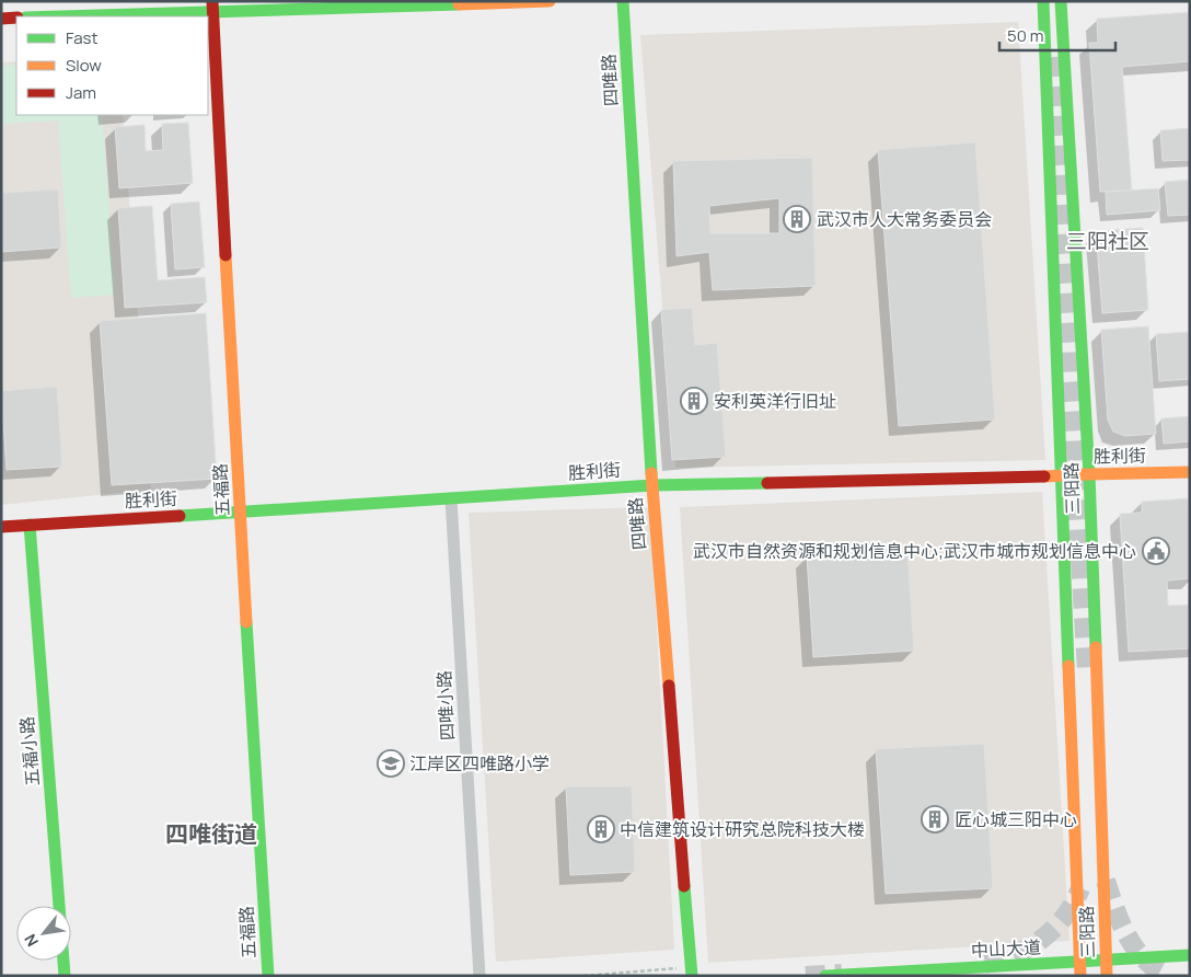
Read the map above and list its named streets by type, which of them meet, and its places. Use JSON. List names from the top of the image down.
{
  "streets": {
    "street": [
      "四唯路",
      "胜利街",
      "三阳路",
      "五福路",
      "四唯小路",
      "五福小路",
      "中山大道"
    ]
  },
  "crossings": [
    ["四唯路", "胜利街"],
    ["胜利街", "三阳路"],
    ["胜利街", "五福路"],
    ["胜利街", "四唯小路"],
    ["胜利街", "五福小路"],
    ["三阳路", "中山大道"]
  ],
  "districts": ["三阳社区", "四唯街道"],
  "places": {
    "building": [
      "武汉市人大常务委员会",
      "安利英洋行旧址",
      "匠心城三阳中心",
      "中信建筑设计研究总院科技大楼"
    ],
    "public building": ["武汉市自然资源和规划信息中心;武汉市城市规划信息中心"],
    "school or university": ["江岸区四唯路小学"]
  },
  "legend": ["Fast", "Slow", "Jam"],
  "scale_bar": "50 m",
  "north": "bottom left"
}
